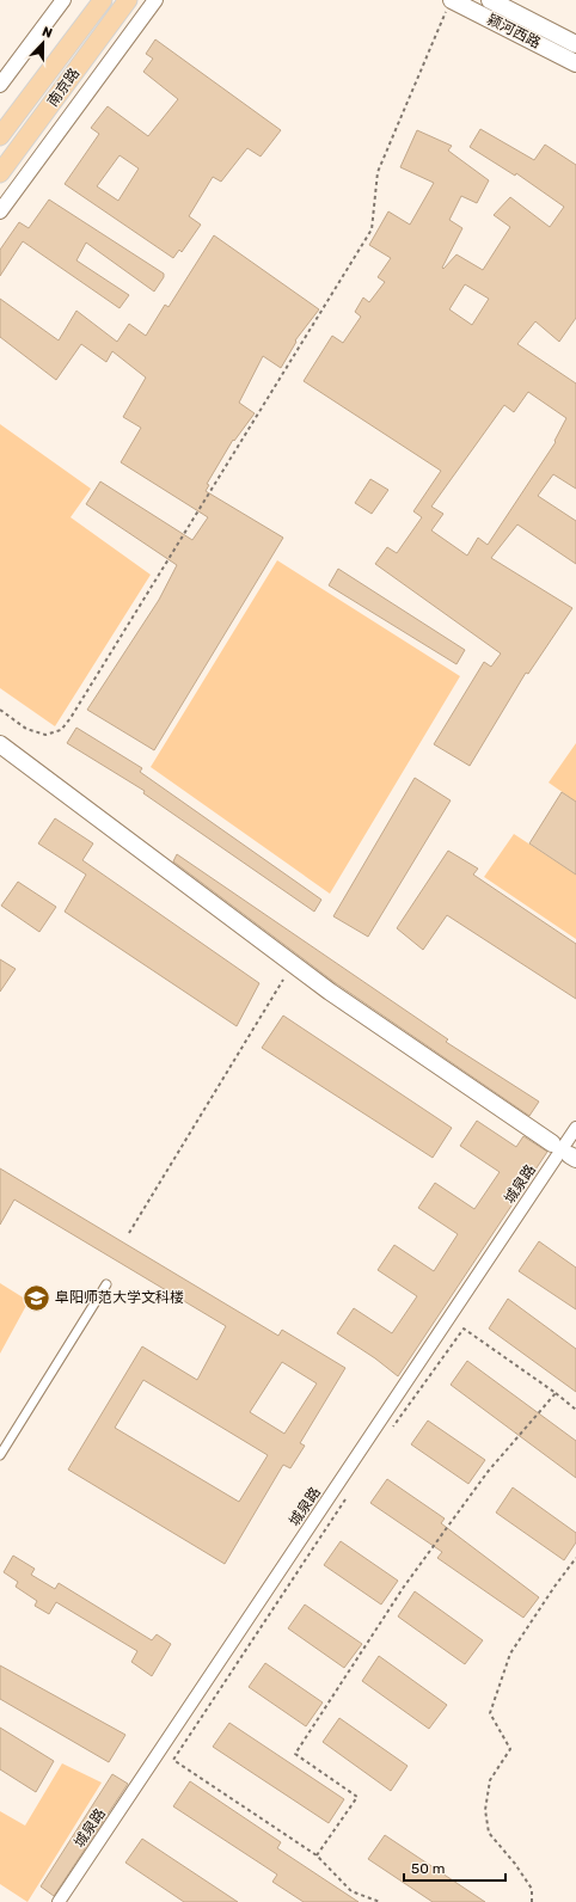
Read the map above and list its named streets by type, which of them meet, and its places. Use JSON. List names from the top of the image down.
{
  "streets": {
    "main road": ["颍河西路", "南京路"],
    "street": ["城泉路"]
  },
  "places": {
    "school or university": ["阜阳师范大学文科楼"]
  },
  "scale_bar": "50 m",
  "north": "top"
}
